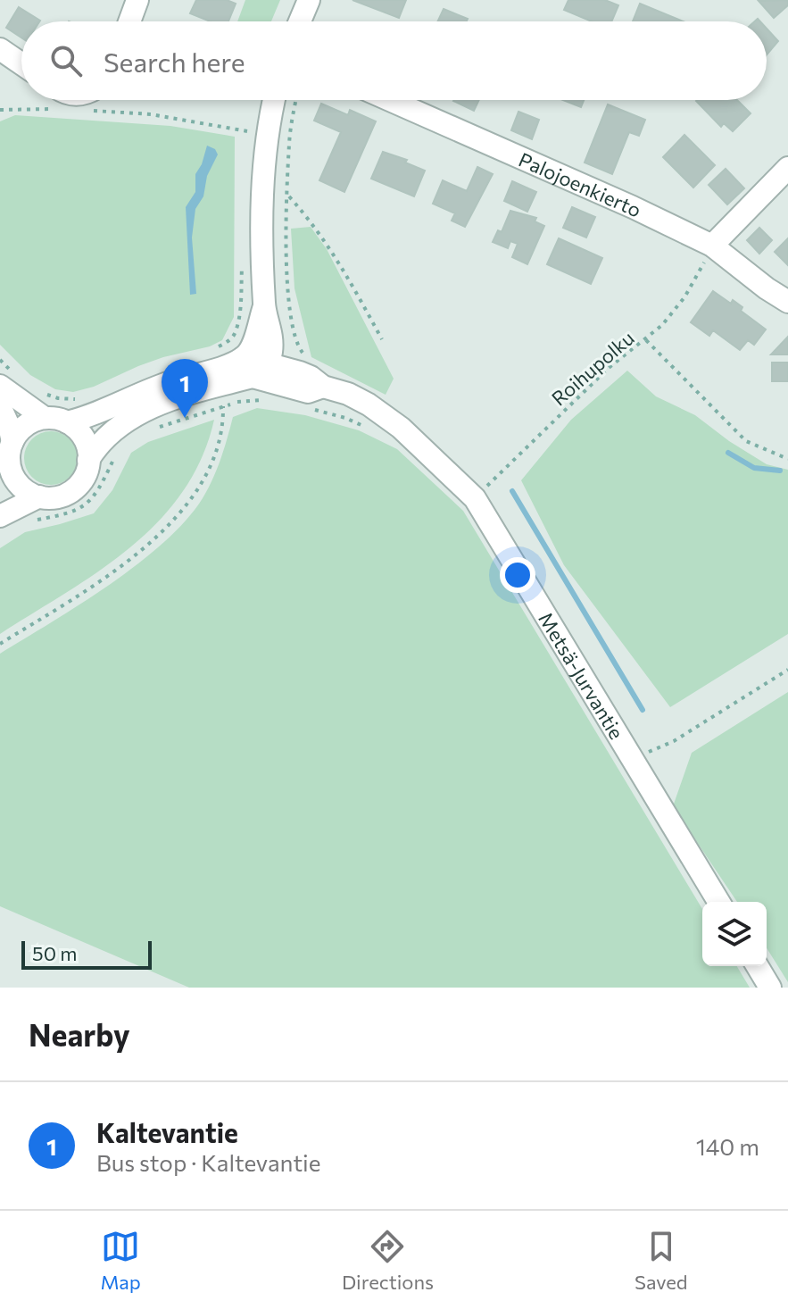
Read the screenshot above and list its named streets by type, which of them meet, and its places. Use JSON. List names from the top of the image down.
{
  "streets": {
    "street": ["Palojoenkierto", "Metsä-Jurvantie"],
    "path": ["Roihupolku"]
  },
  "crossings": [
    ["Palojoenkierto", "Roihupolku"],
    ["Roihupolku", "Metsä-Jurvantie"]
  ],
  "scale_bar": "50 m",
  "page": {
    "search": "Search here",
    "pins": "1",
    "scale": "50 m",
    "heading": "Nearby",
    "list": [
      {
        "mark": "1",
        "name": "Kaltevantie",
        "note": "Bus stop · Kaltevantie",
        "value": "140 m"
      }
    ],
    "nav": ["Map", "Directions", "Saved"]
  }
}
